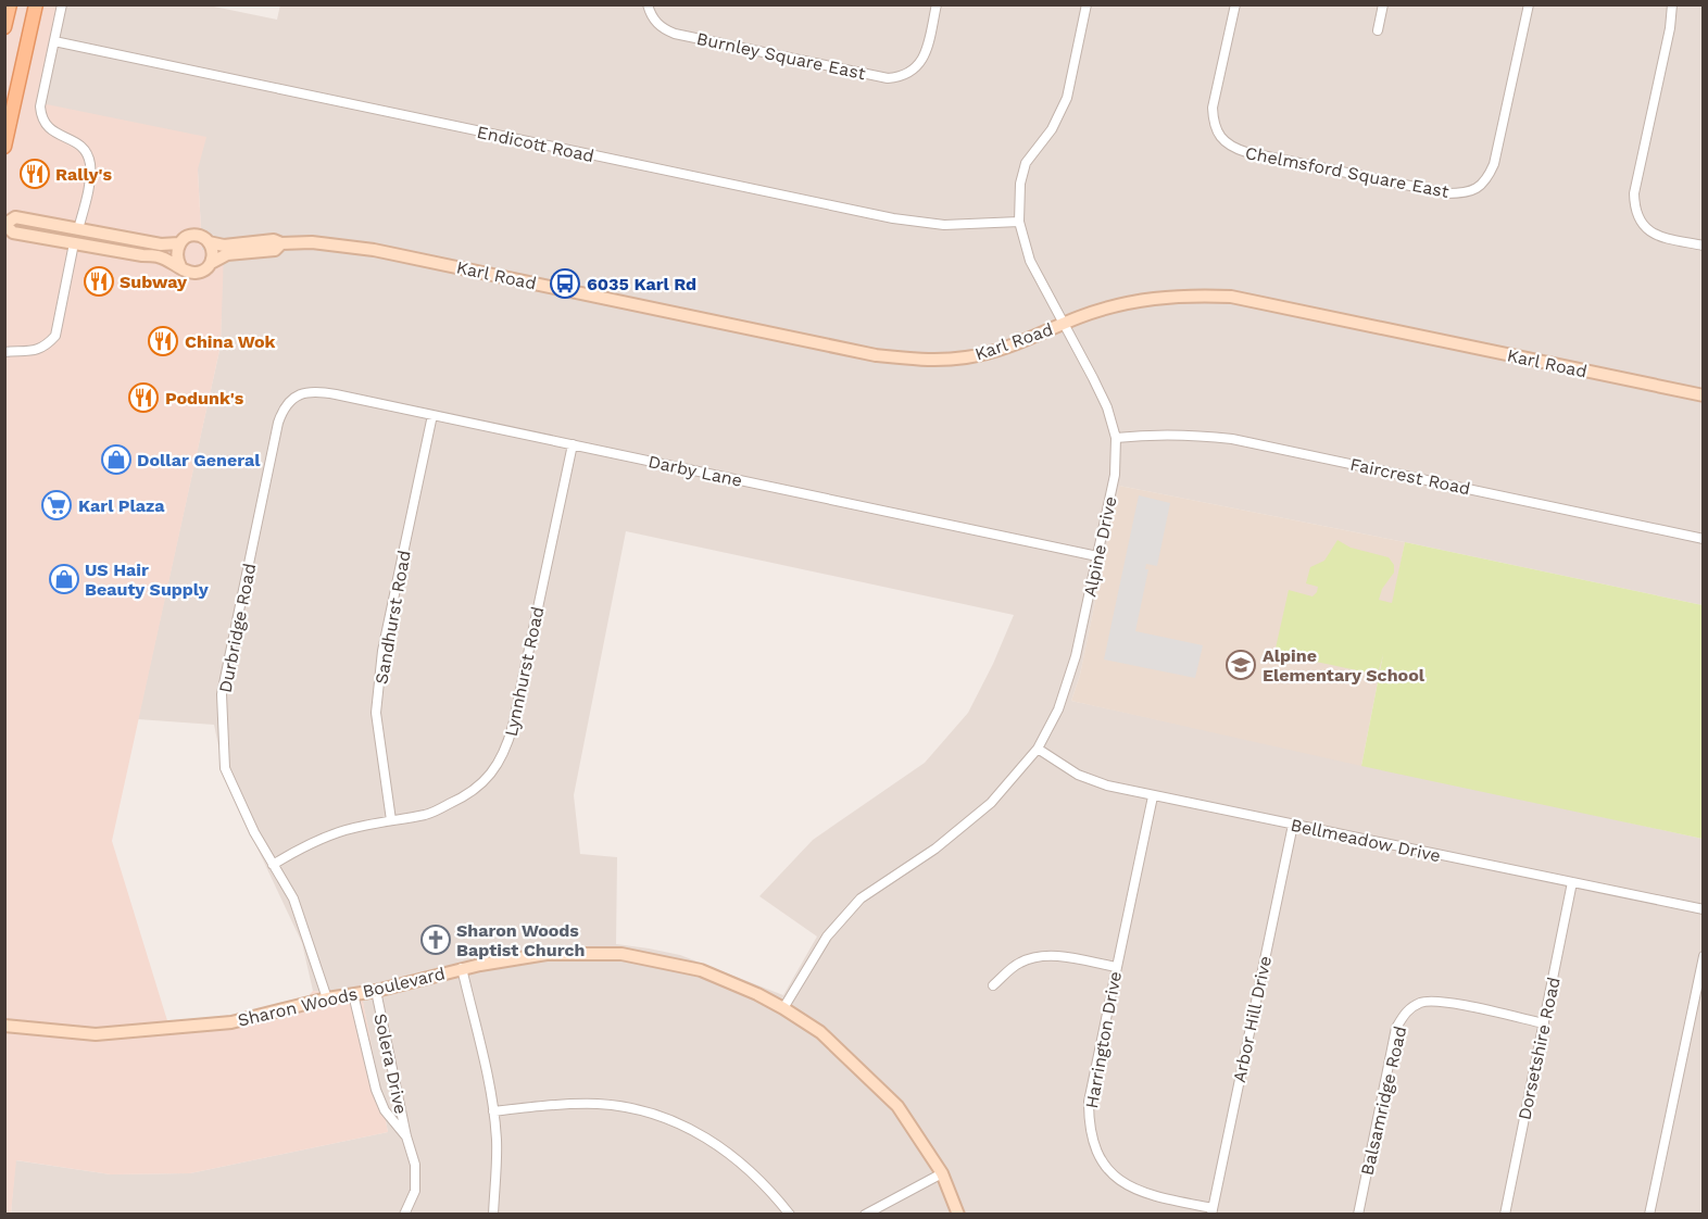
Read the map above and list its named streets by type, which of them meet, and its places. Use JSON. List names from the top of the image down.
{
  "streets": {
    "street": [
      "Burnley Square East",
      "Endicott Road",
      "Chelmsford Square East",
      "Karl Road",
      "Darby Lane",
      "Faircrest Road",
      "Alpine Drive",
      "Sandhurst Road",
      "Durbridge Road",
      "Lynnhurst Road",
      "Bellmeadow Drive",
      "Sharon Woods Boulevard",
      "Arbor Hill Drive",
      "Harrington Drive",
      "Dorsetshire Road",
      "Solera Drive",
      "Balsamridge Road"
    ]
  },
  "crossings": [
    ["Endicott Road", "Alpine Drive"],
    ["Karl Road", "Alpine Drive"],
    ["Darby Lane", "Alpine Drive"],
    ["Darby Lane", "Sandhurst Road"],
    ["Darby Lane", "Durbridge Road"],
    ["Darby Lane", "Lynnhurst Road"],
    ["Faircrest Road", "Alpine Drive"],
    ["Alpine Drive", "Bellmeadow Drive"],
    ["Alpine Drive", "Sharon Woods Boulevard"],
    ["Sandhurst Road", "Lynnhurst Road"],
    ["Durbridge Road", "Lynnhurst Road"],
    ["Durbridge Road", "Sharon Woods Boulevard"],
    ["Bellmeadow Drive", "Arbor Hill Drive"],
    ["Bellmeadow Drive", "Harrington Drive"],
    ["Bellmeadow Drive", "Dorsetshire Road"],
    ["Sharon Woods Boulevard", "Solera Drive"],
    ["Arbor Hill Drive", "Harrington Drive"],
    ["Dorsetshire Road", "Balsamridge Road"]
  ],
  "places": {
    "restaurant": [
      "Rally's",
      "Subway",
      "China Wok",
      "Podunk's"
    ],
    "bus stop": ["6035 Karl Rd"],
    "shop": ["Dollar General", "US Hair Beauty Supply"],
    "supermarket": ["Karl Plaza"],
    "school or university": ["Alpine Elementary School"],
    "church": ["Sharon Woods Baptist Church"]
  }
}
